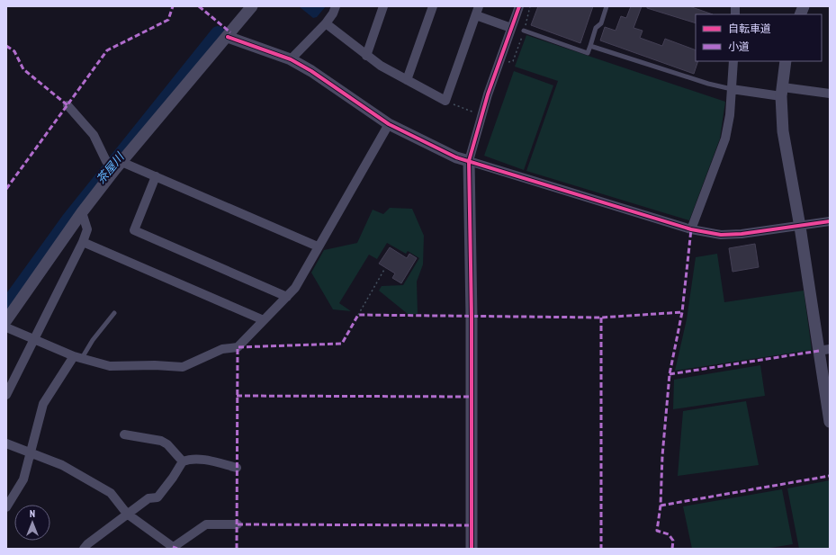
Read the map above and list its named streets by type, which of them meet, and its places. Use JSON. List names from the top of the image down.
{
  "water": ["茶屋川"],
  "legend": ["自転車道", "小道"],
  "north": "top"
}
